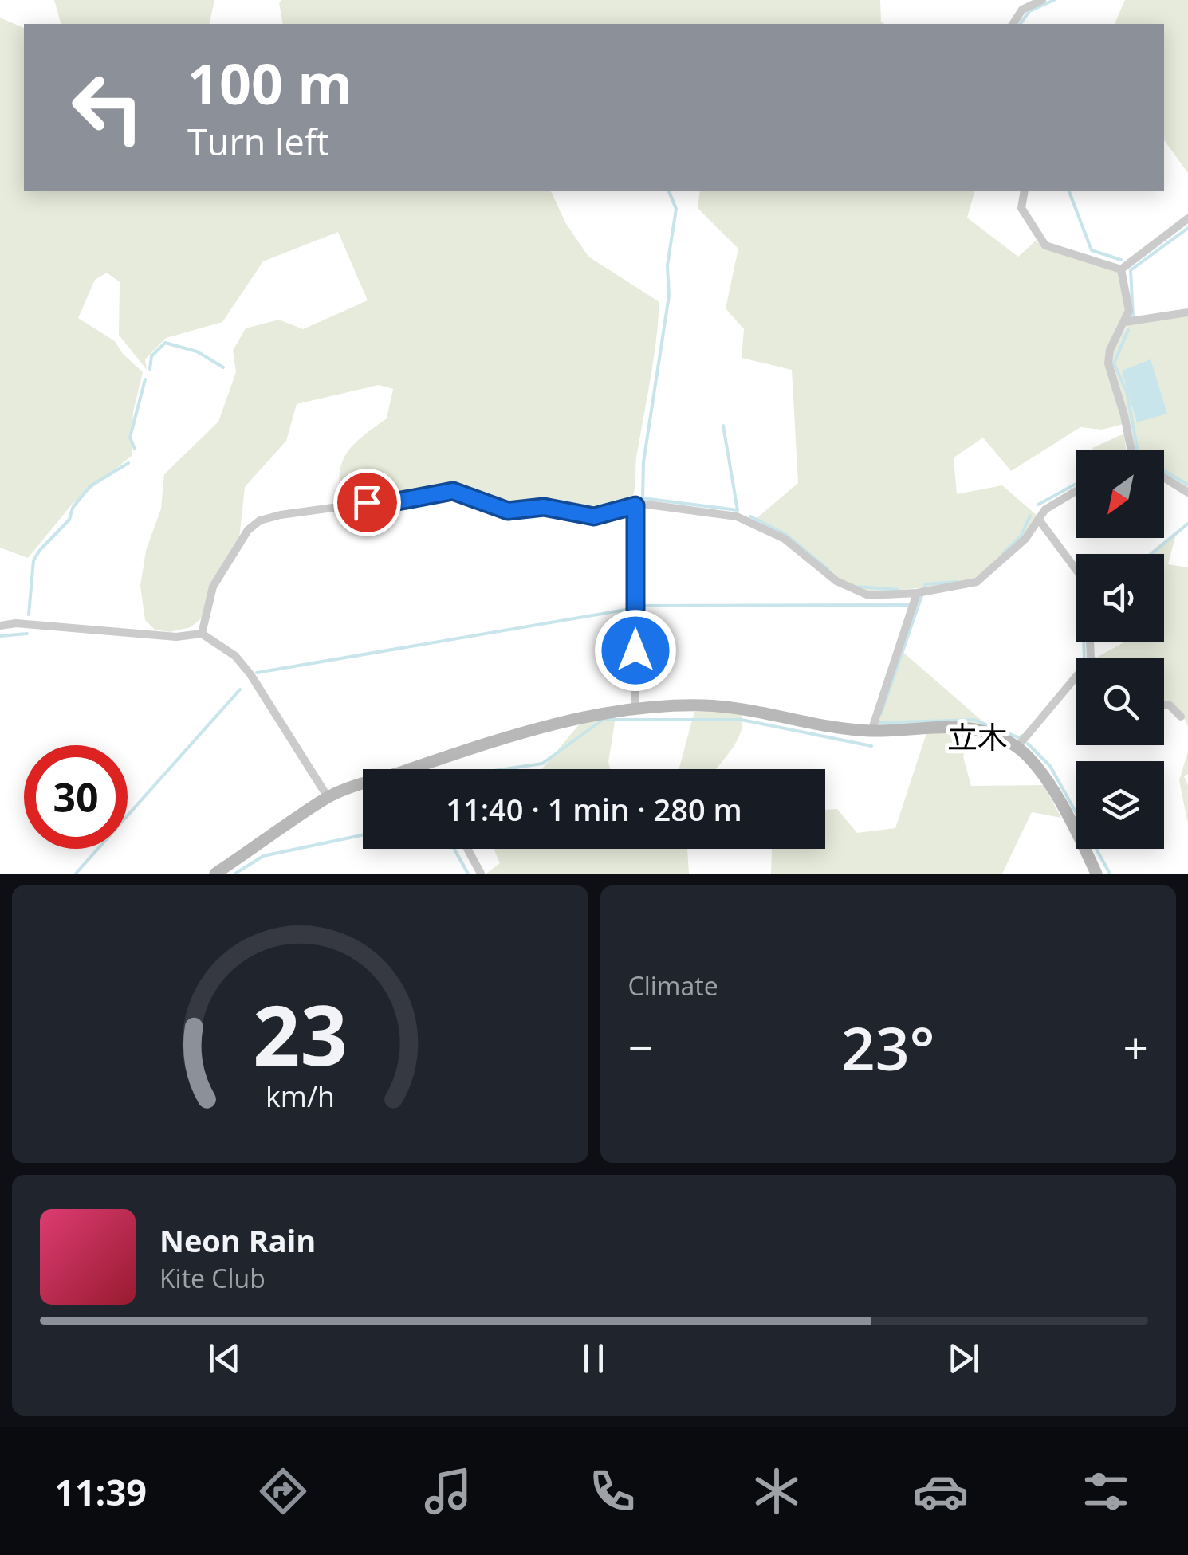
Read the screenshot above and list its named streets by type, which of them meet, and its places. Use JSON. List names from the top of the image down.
{
  "districts": ["立木"],
  "north": "bottom left",
  "page": {
    "turn": ["100 m", "Turn left"],
    "limit": "30",
    "trip": "11:40 · 1 min · 280 m",
    "tile": "Climate",
    "heat": ["−", "23°", "+"],
    "song": ["Neon Rain", "Kite Club"],
    "tabs": "11:39",
    "gauge": ["23", "km/h"]
  }
}
